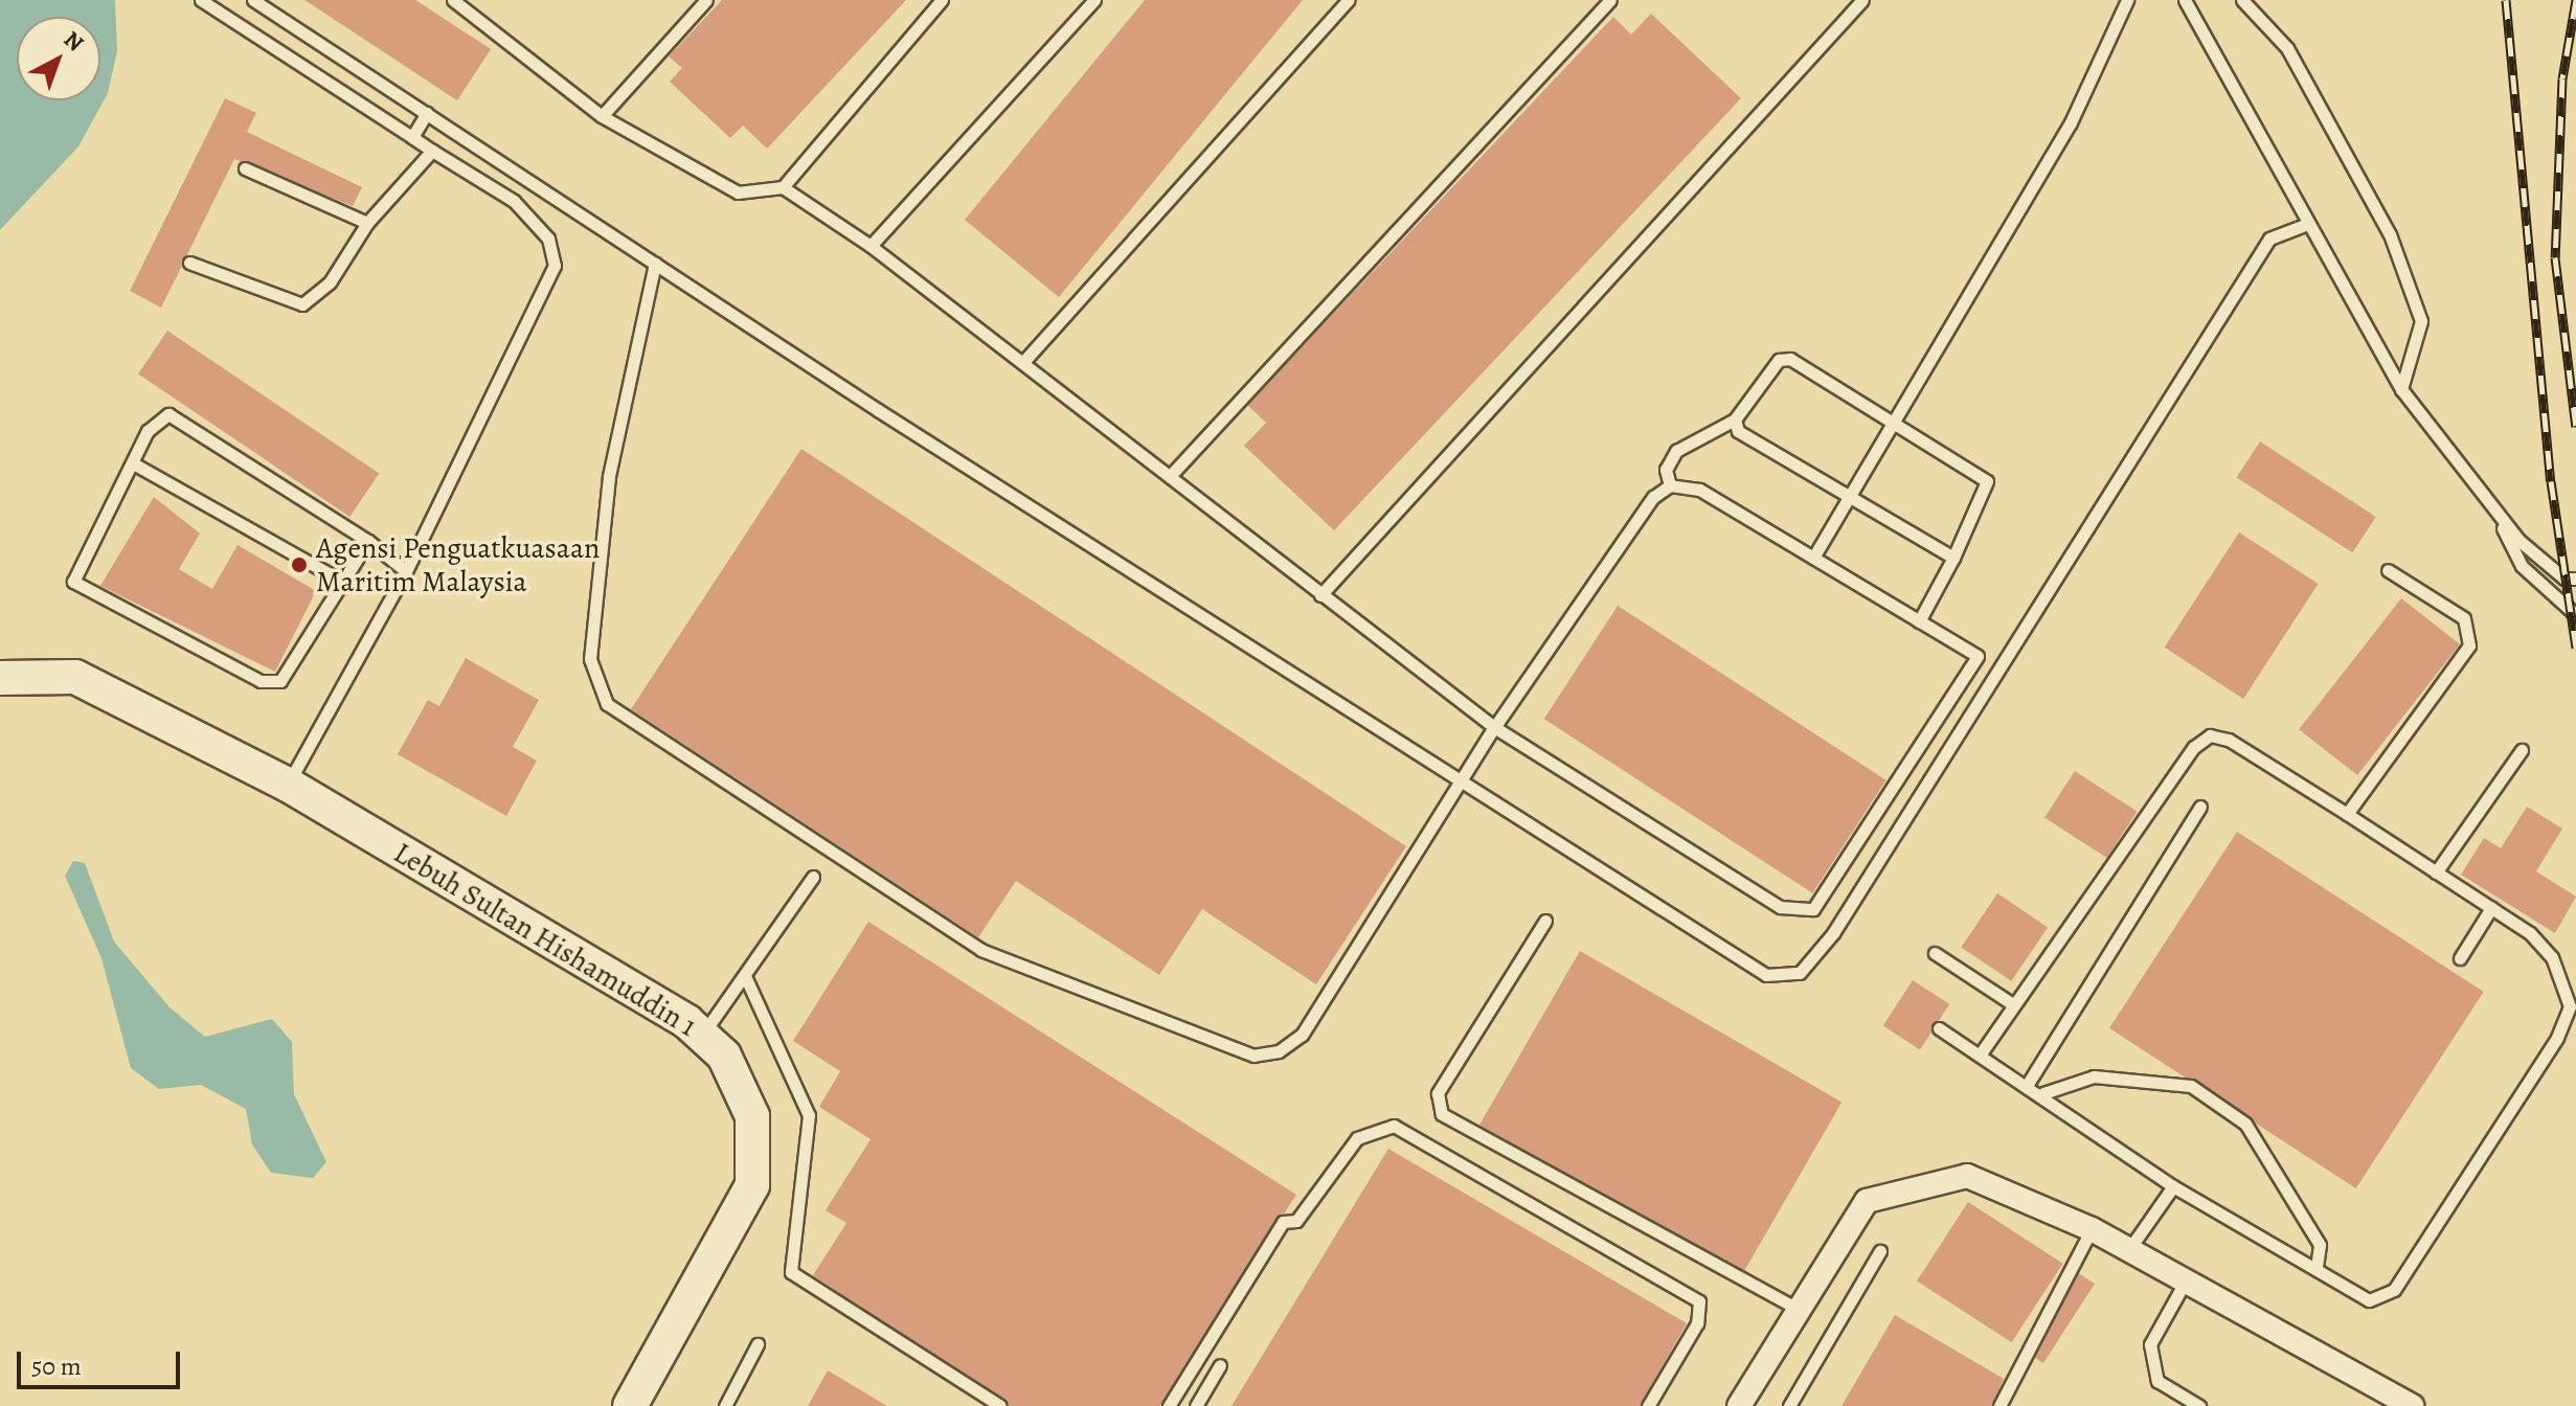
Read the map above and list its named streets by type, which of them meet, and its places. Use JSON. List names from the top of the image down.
{
  "streets": {
    "street": ["Lebuh Sultan Hishamuddin 1"]
  },
  "places": ["Agensi Penguatkuasaan Maritim Malaysia"],
  "scale_bar": "50 m",
  "north": "top right"
}
